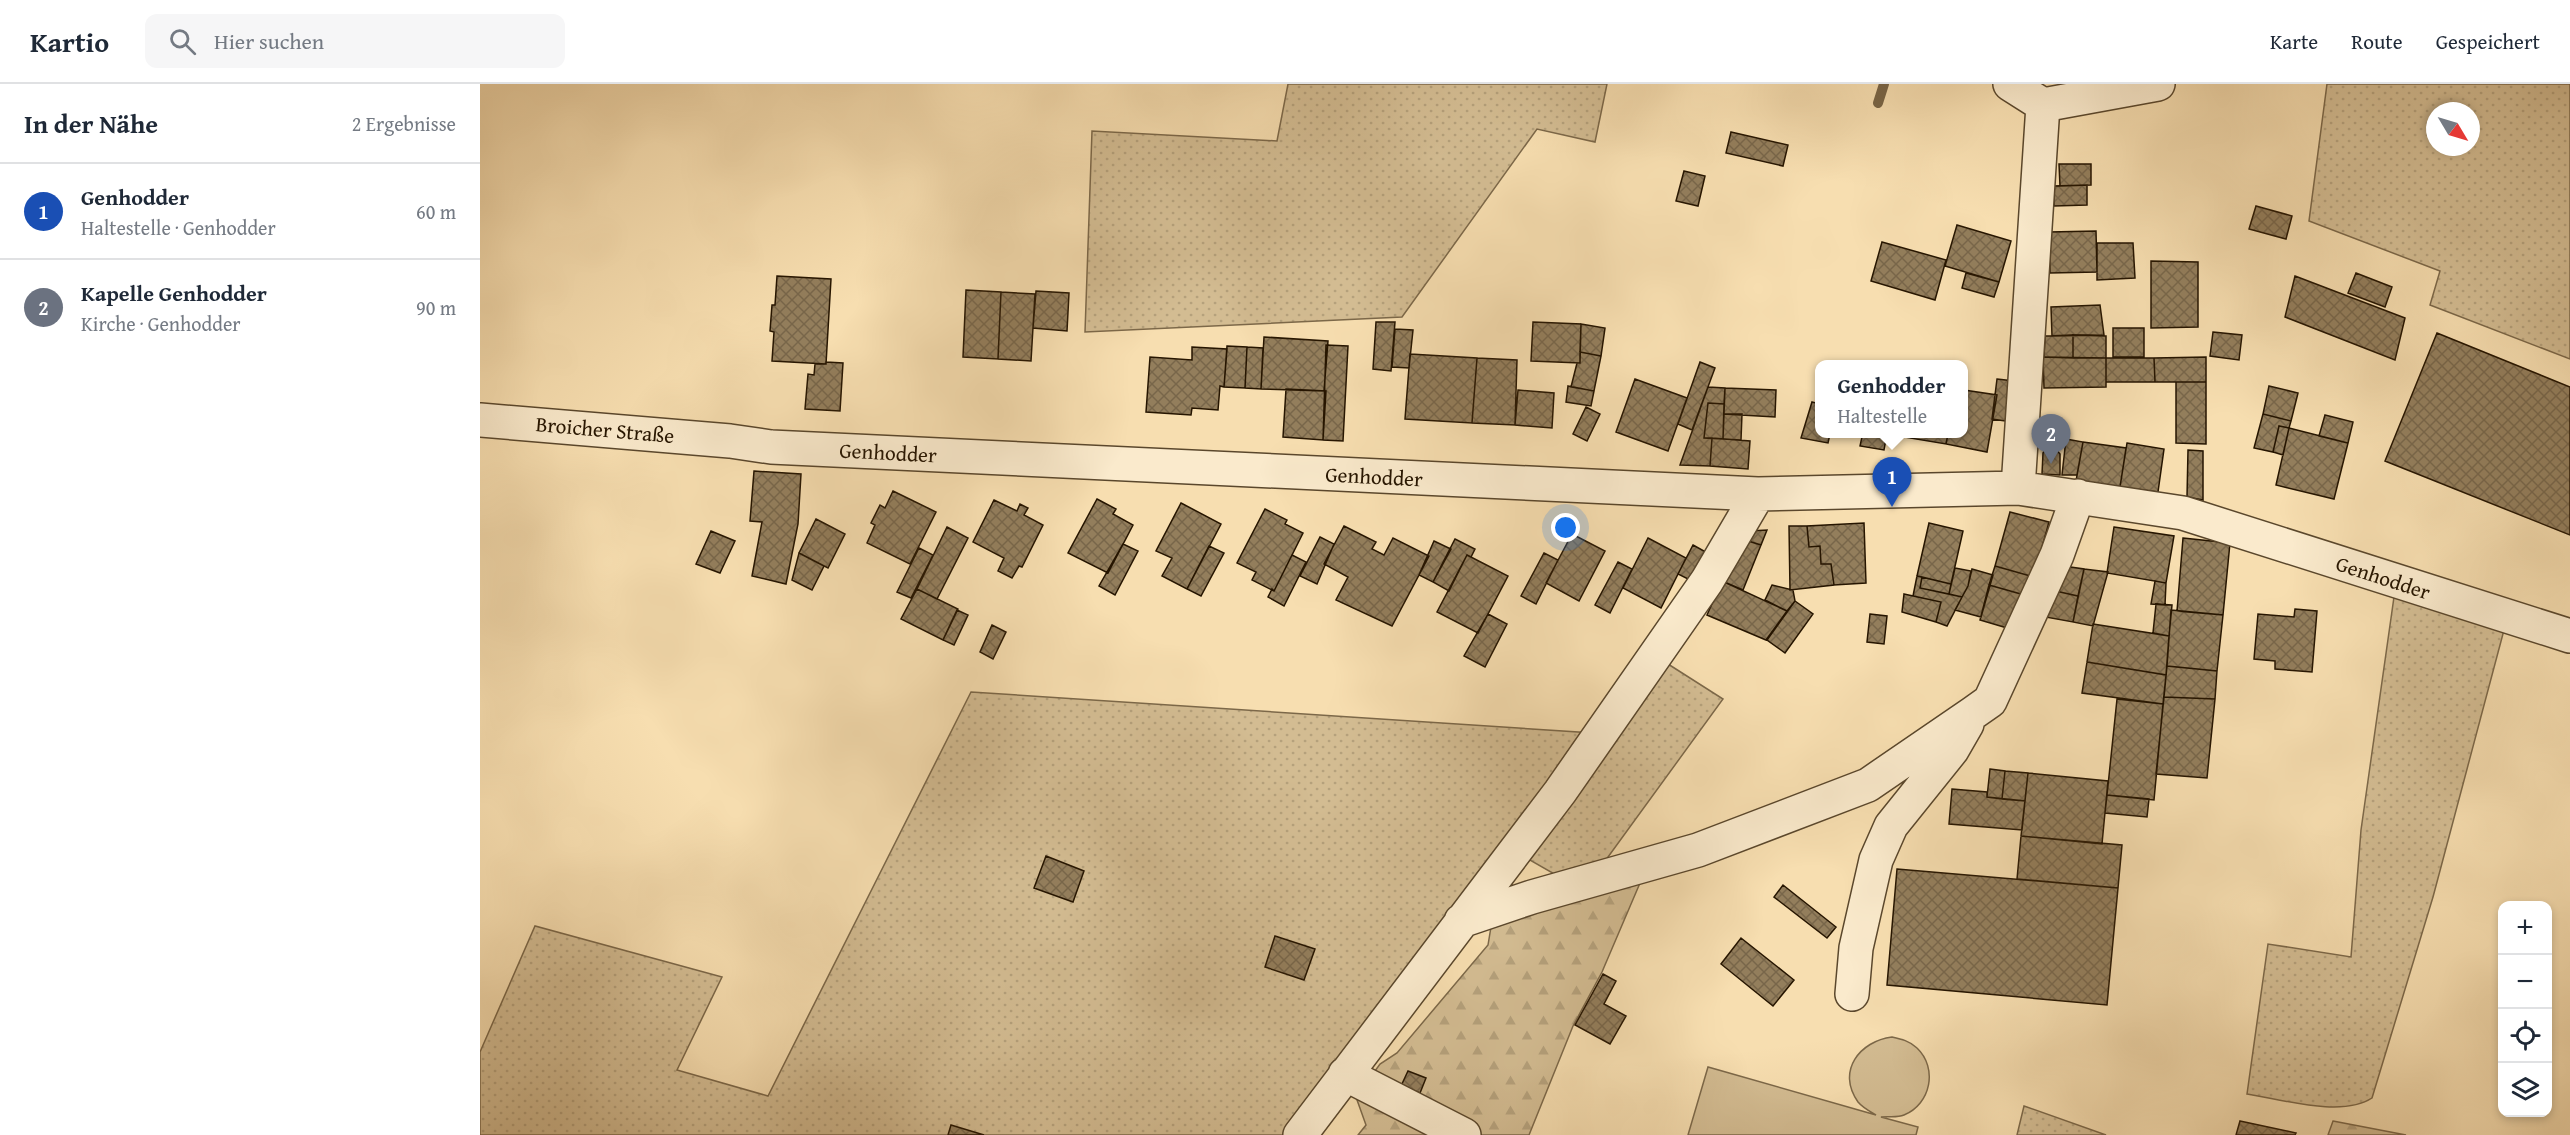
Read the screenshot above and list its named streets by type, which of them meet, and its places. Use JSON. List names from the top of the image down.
{
  "streets": {
    "street": ["Broicher Straße", "Genhodder"]
  },
  "crossings": [
    ["Broicher Straße", "Genhodder"]
  ],
  "north": "bottom right",
  "page": {
    "header": "Kartio",
    "search": "Hier suchen",
    "nav": ["Karte", "Route", "Gespeichert"],
    "heading": ["In der Nähe", "2 Ergebnisse"],
    "list": [
      {
        "mark": "1",
        "name": "Genhodder",
        "note": "Haltestelle · Genhodder",
        "value": "60 m"
      },
      {
        "mark": "2",
        "name": "Kapelle Genhodder",
        "note": "Kirche · Genhodder",
        "value": "90 m"
      }
    ],
    "popup": ["Genhodder", "Haltestelle"],
    "pins": ["2", "1"],
    "map_buttons": ["+", "−"]
  }
}
